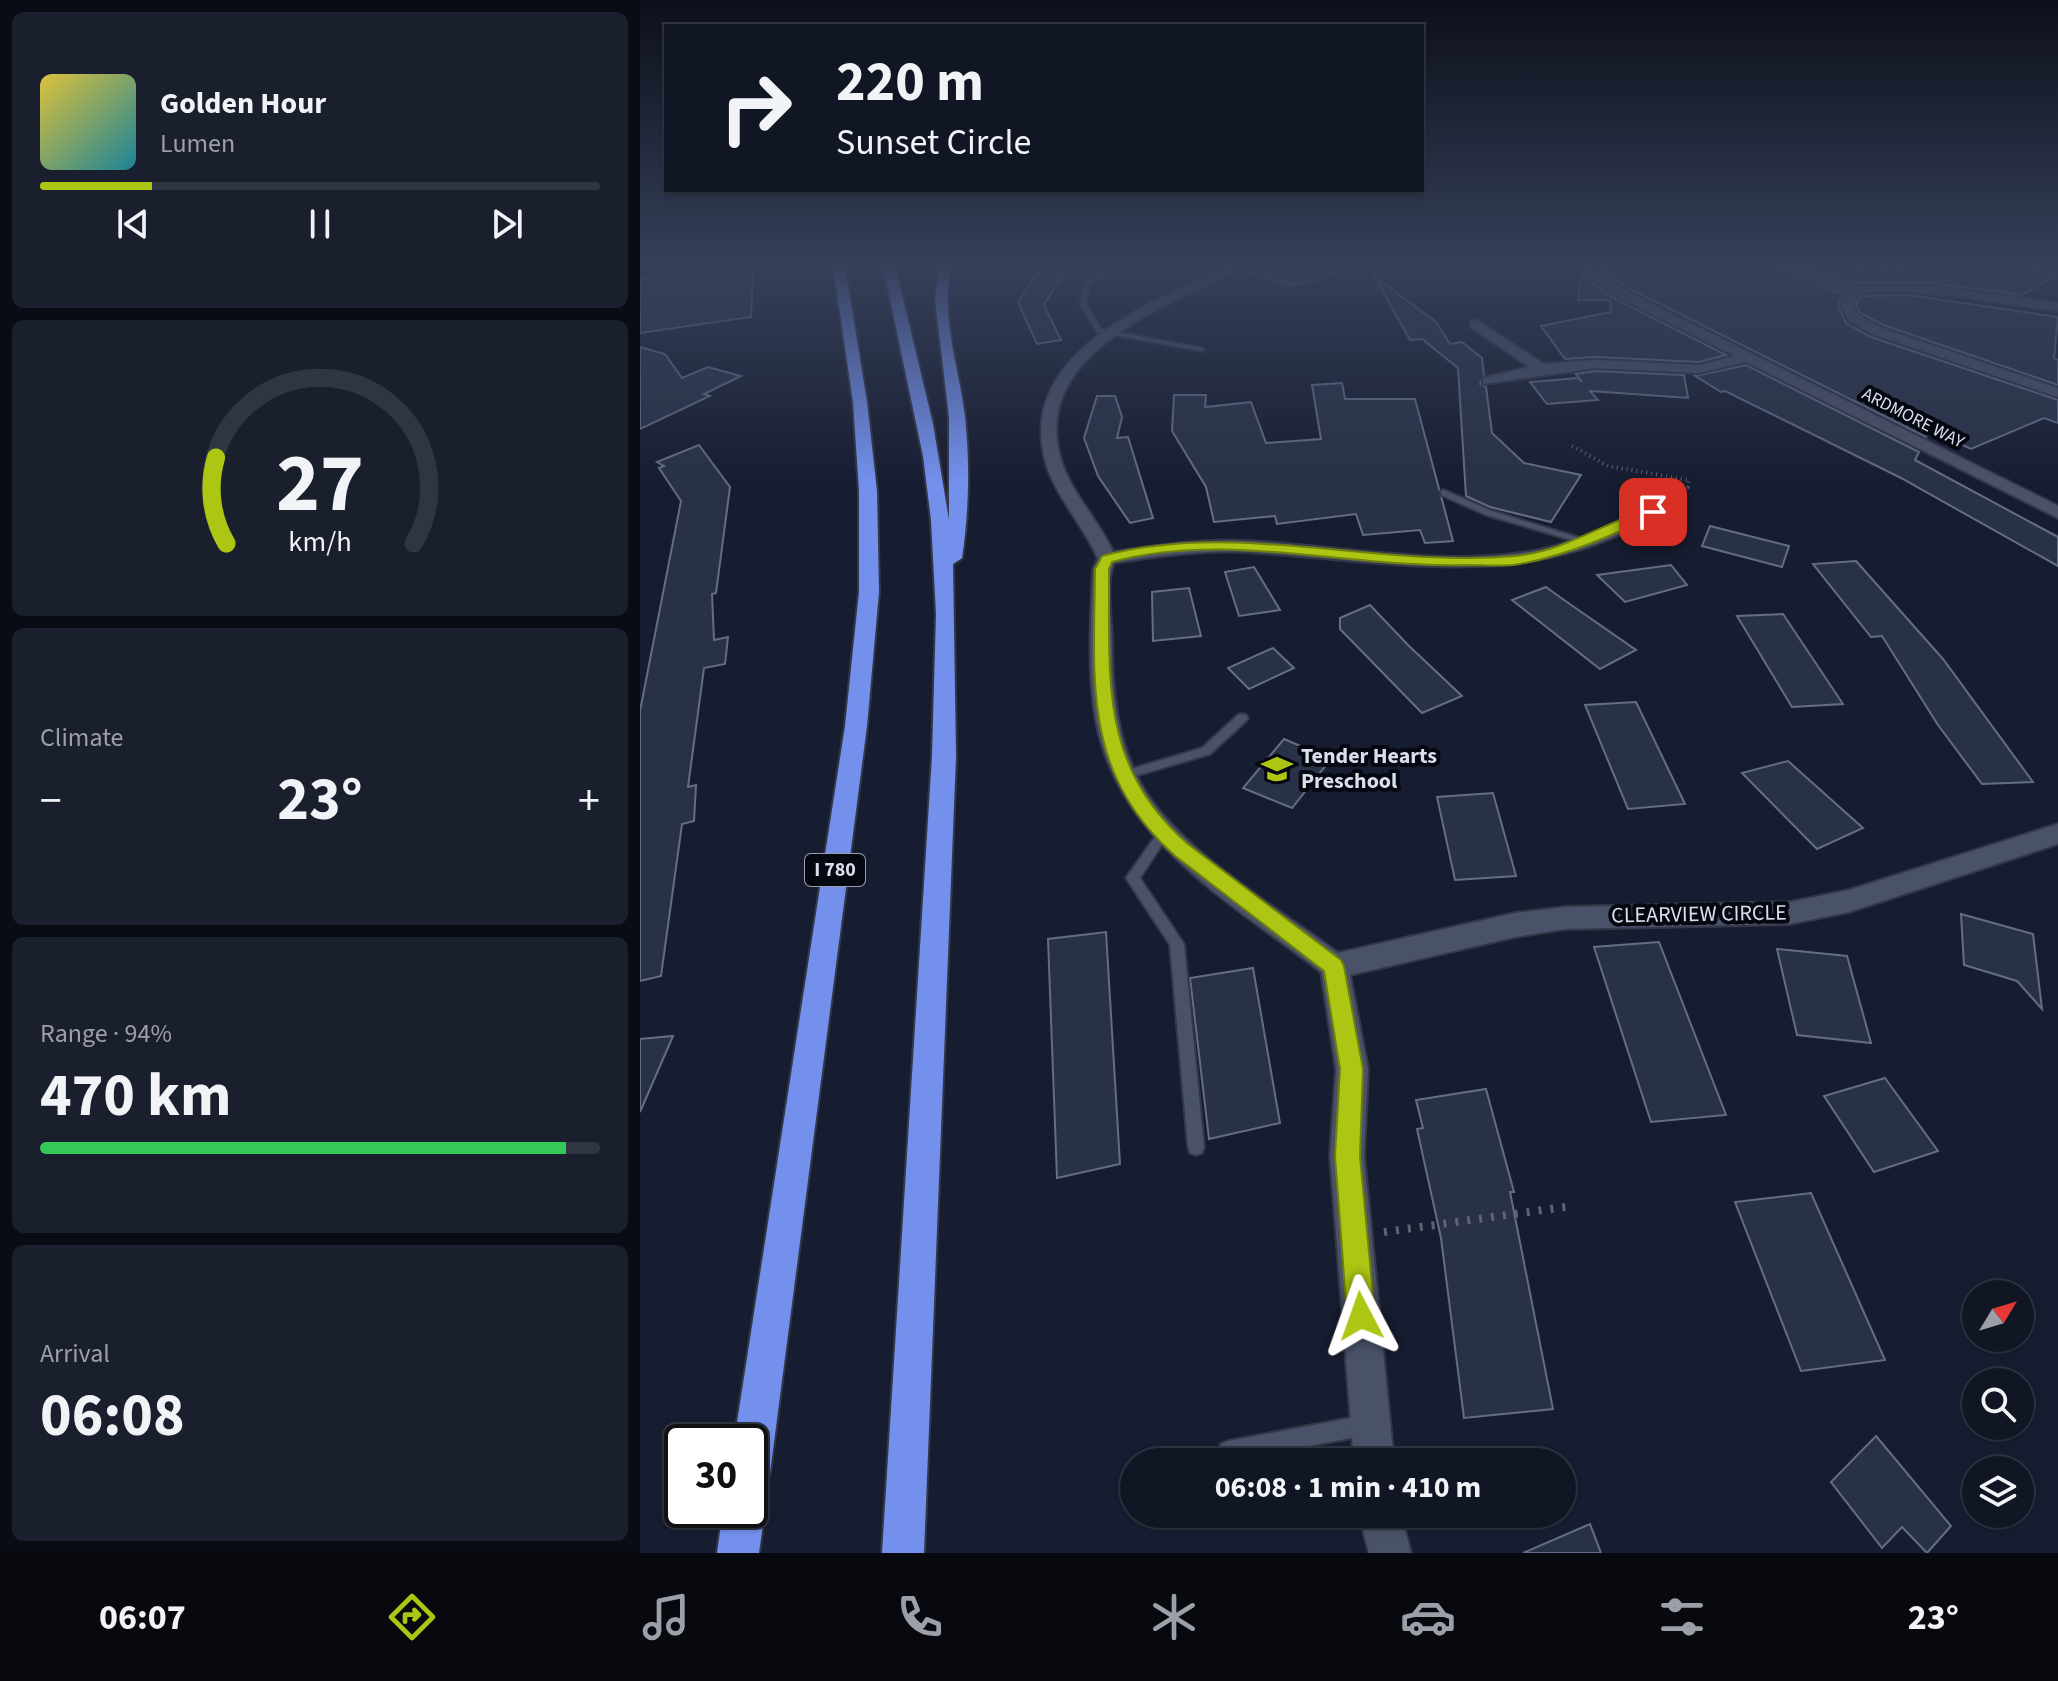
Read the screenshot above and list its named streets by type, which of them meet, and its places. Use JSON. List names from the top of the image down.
{
  "streets": {
    "highway": ["I 780"],
    "street": ["ARDMORE WAY", "CLEARVIEW CIRCLE"]
  },
  "places": {
    "school or university": ["Tender Hearts Preschool"]
  },
  "north": "top right",
  "page": {
    "turn": ["220 m", "Sunset Circle"],
    "song": ["Golden Hour", "Lumen"],
    "tile": [
      "Climate",
      ["Range · 94%", "470 km"],
      ["Arrival", "06:08"]
    ],
    "heat": ["−", "23°", "+"],
    "limit": "30",
    "trip": "06:08 · 1 min · 410 m",
    "tabs": ["06:07", "23°"],
    "gauge": ["27", "km/h"]
  }
}
